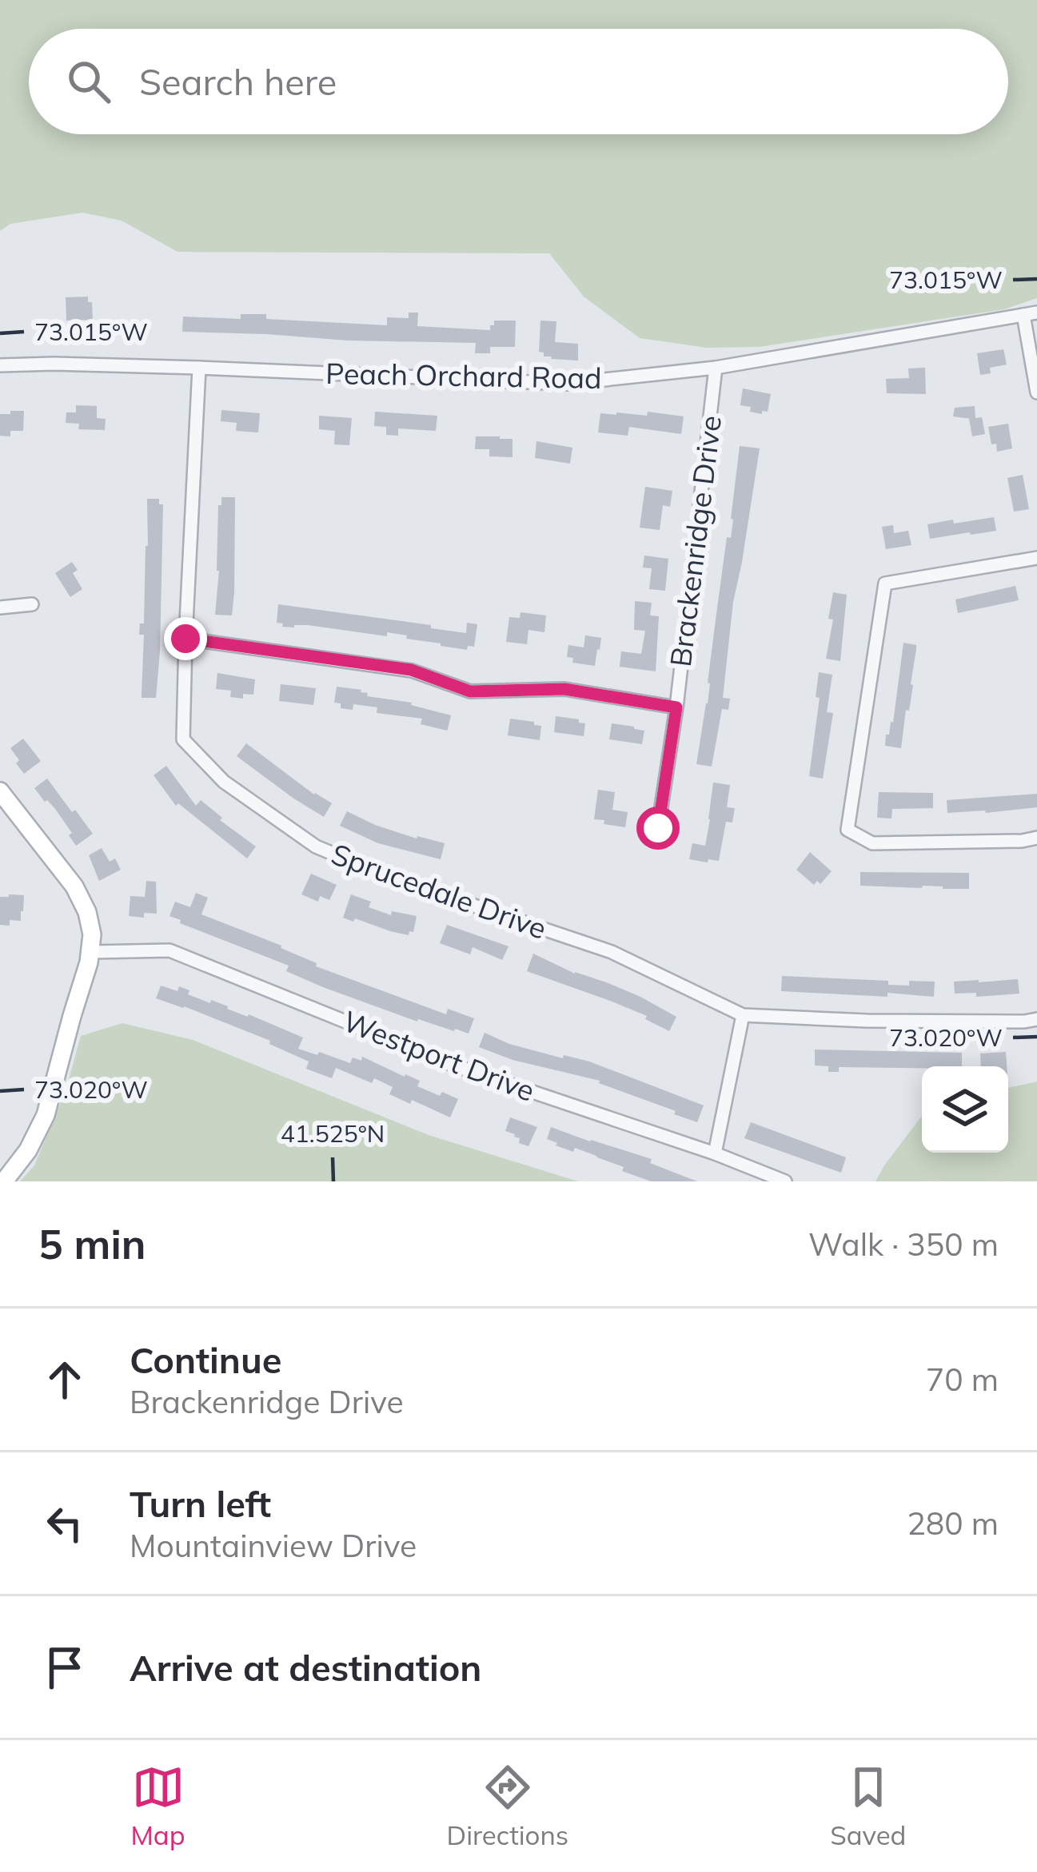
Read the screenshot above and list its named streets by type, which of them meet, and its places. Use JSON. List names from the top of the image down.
{
  "streets": {
    "street": [
      "Peach Orchard Road",
      "Brackenridge Drive",
      "Sprucedale Drive",
      "Westport Drive"
    ]
  },
  "crossings": [
    ["Peach Orchard Road", "Brackenridge Drive"],
    ["Peach Orchard Road", "Sprucedale Drive"]
  ],
  "page": {
    "search": "Search here",
    "heading": ["5 min", "Walk · 350 m"],
    "list": [
      ["Continue", "Brackenridge Drive", "70 m"],
      ["Turn left", "Mountainview Drive", "280 m"],
      "Arrive at destination"
    ],
    "nav": ["Map", "Directions", "Saved"]
  },
  "coordinates": ["73.015°W", "73.020°W", "41.525°N"]
}
